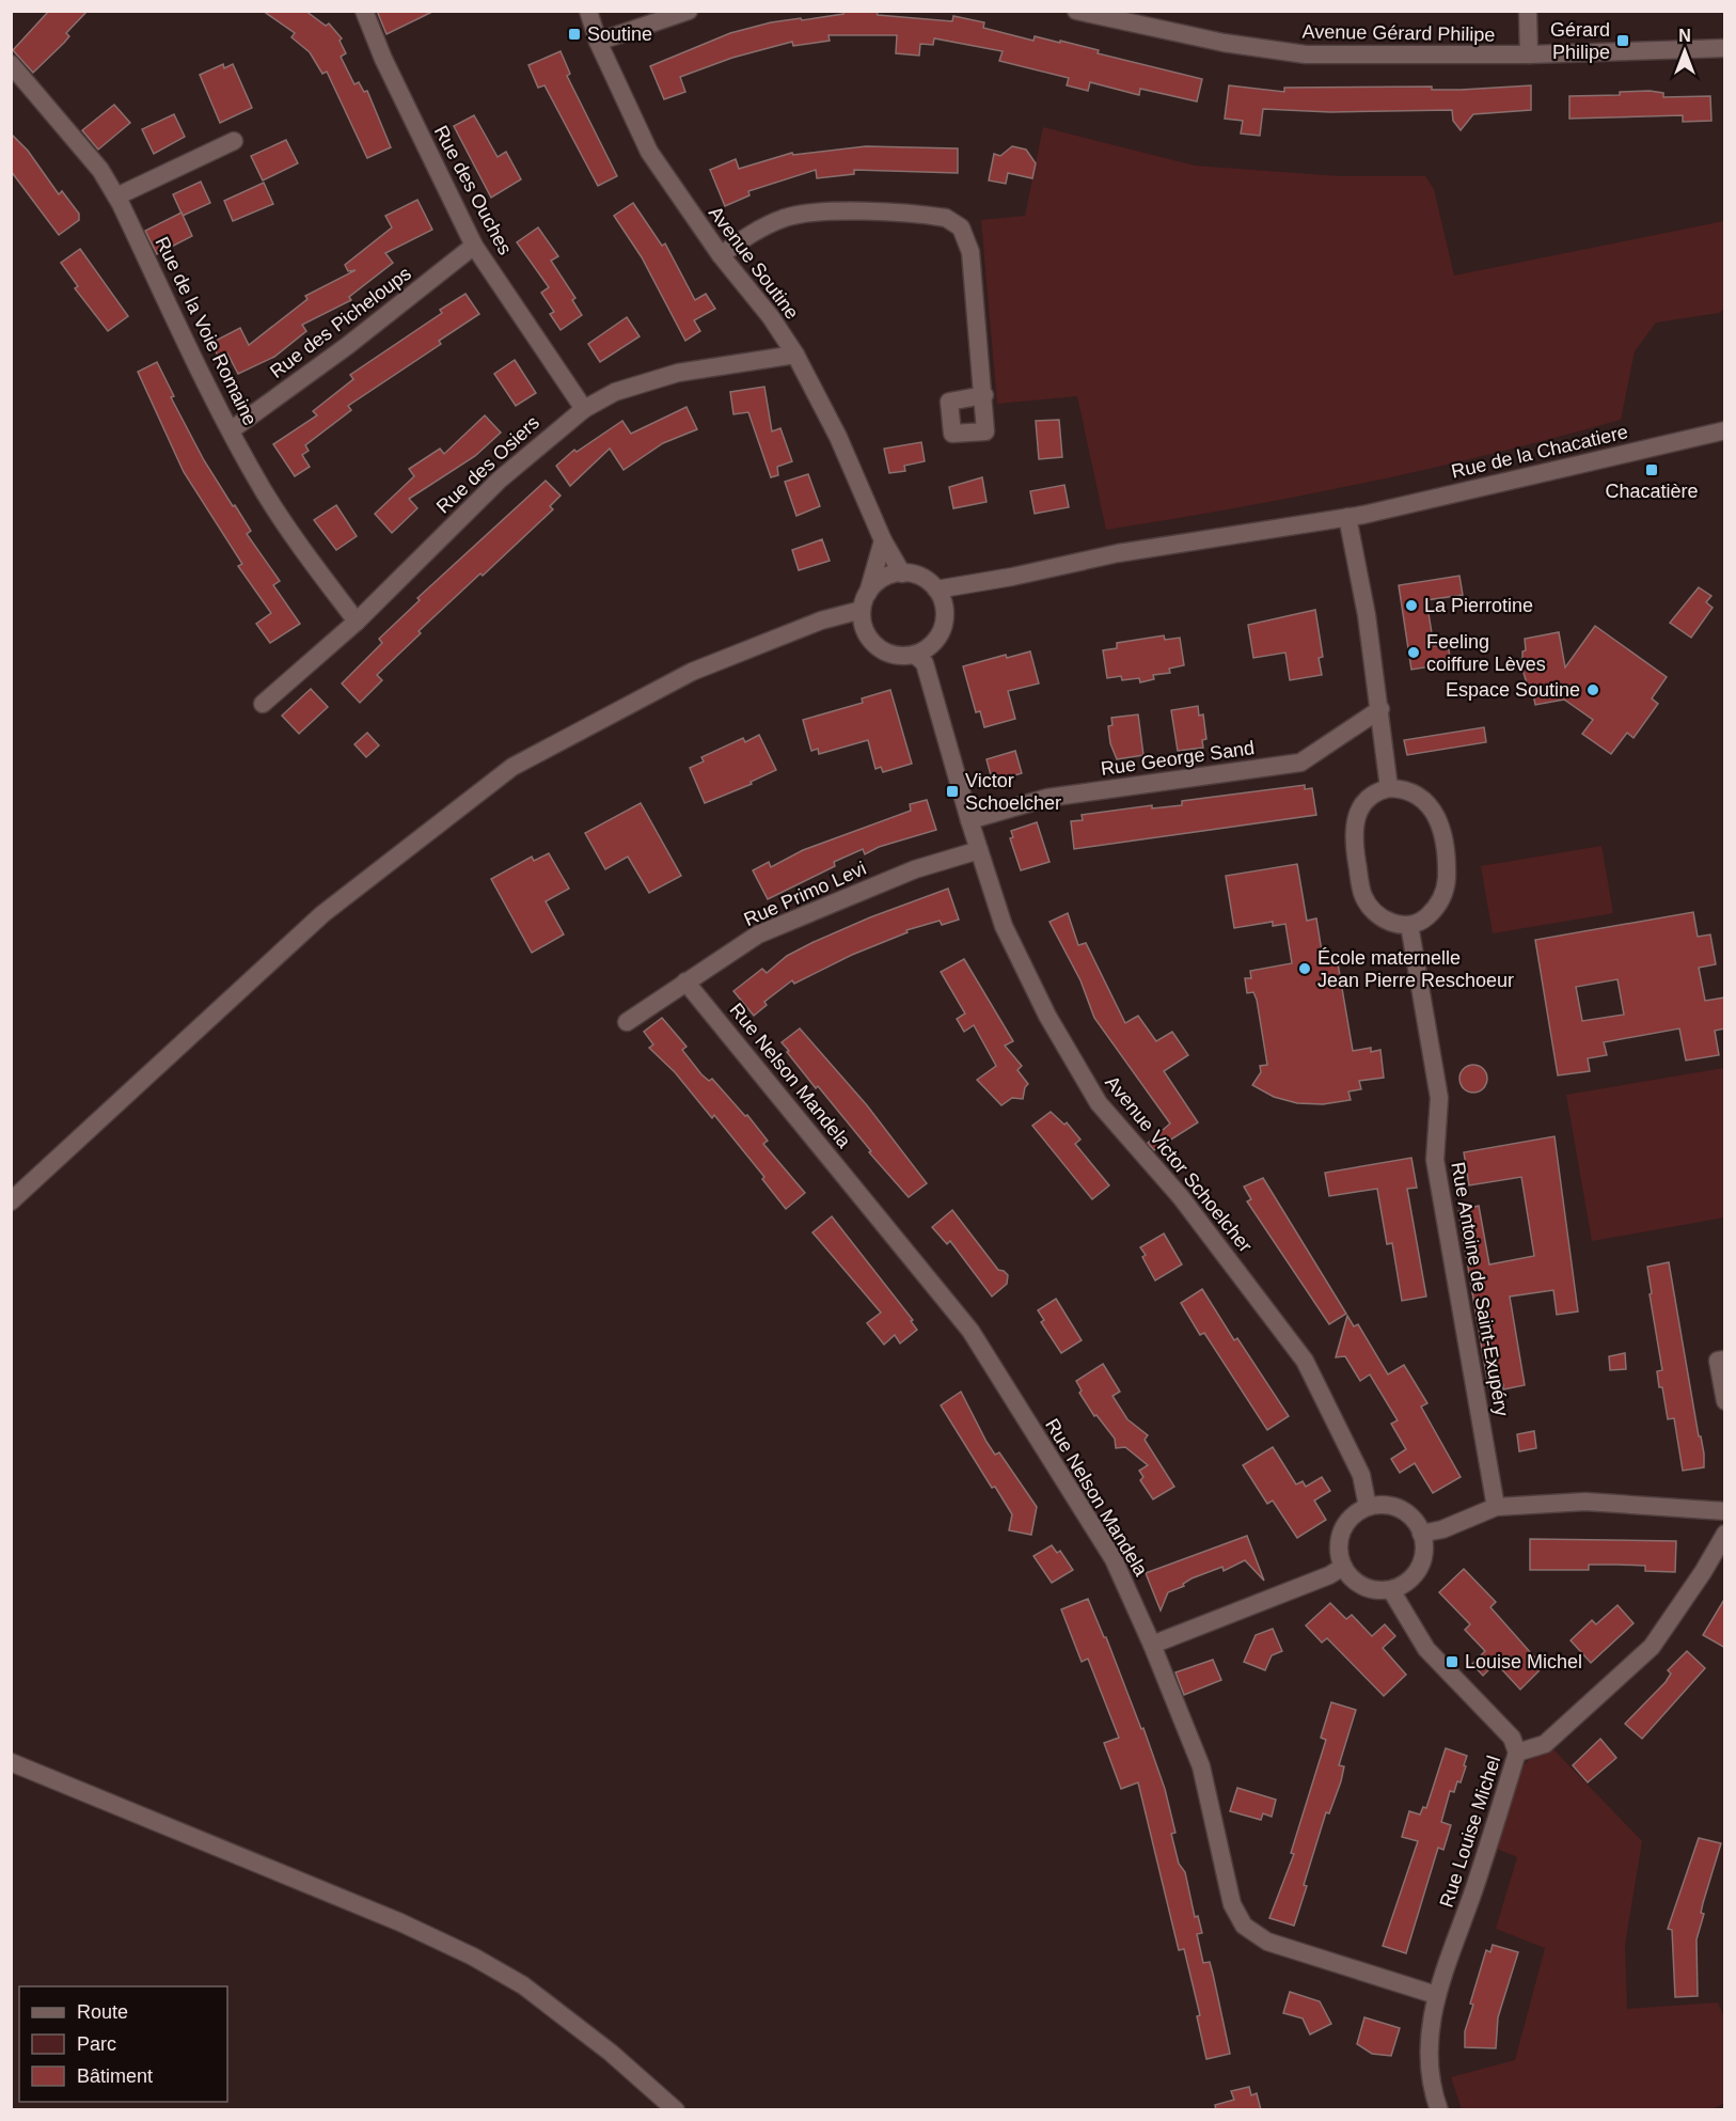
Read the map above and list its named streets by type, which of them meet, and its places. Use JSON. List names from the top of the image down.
{
  "streets": {
    "street": [
      "Avenue Gérard Philipe",
      "Rue des Ouches",
      "Avenue Soutine",
      "Rue des Picheloups",
      "Rue de la Voie Romaine",
      "Rue de la Chacatiere",
      "Rue des Osiers",
      "Rue George Sand",
      "Rue Primo Levi",
      "Rue Nelson Mandela",
      "Avenue Victor Schoelcher",
      "Rue Antoine de Saint-Exupéry",
      "Rue Louise Michel"
    ]
  },
  "crossings": [
    ["Rue des Ouches", "Rue des Picheloups"],
    ["Rue des Ouches", "Rue des Osiers"],
    ["Avenue Soutine", "Rue de la Chacatiere"],
    ["Avenue Soutine", "Rue des Osiers"],
    ["Avenue Soutine", "Avenue Victor Schoelcher"],
    ["Rue des Picheloups", "Rue de la Voie Romaine"],
    ["Rue de la Voie Romaine", "Rue des Osiers"],
    ["Rue de la Chacatiere", "Avenue Victor Schoelcher"],
    ["Rue George Sand", "Avenue Victor Schoelcher"],
    ["Rue Primo Levi", "Rue Nelson Mandela"],
    ["Rue Primo Levi", "Avenue Victor Schoelcher"],
    ["Rue Nelson Mandela", "Rue Louise Michel"]
  ],
  "places": {
    "transit": [
      "Soutine",
      "Gérard Philipe",
      "Chacatière",
      "Victor Schoelcher",
      "Louise Michel"
    ],
    "other": [
      "La Pierrotine",
      "Feeling coiffure Lèves",
      "Espace Soutine",
      "École maternelle Jean Pierre Reschoeur"
    ]
  },
  "legend": ["Route", "Parc", "Bâtiment"],
  "north": "top"
}
